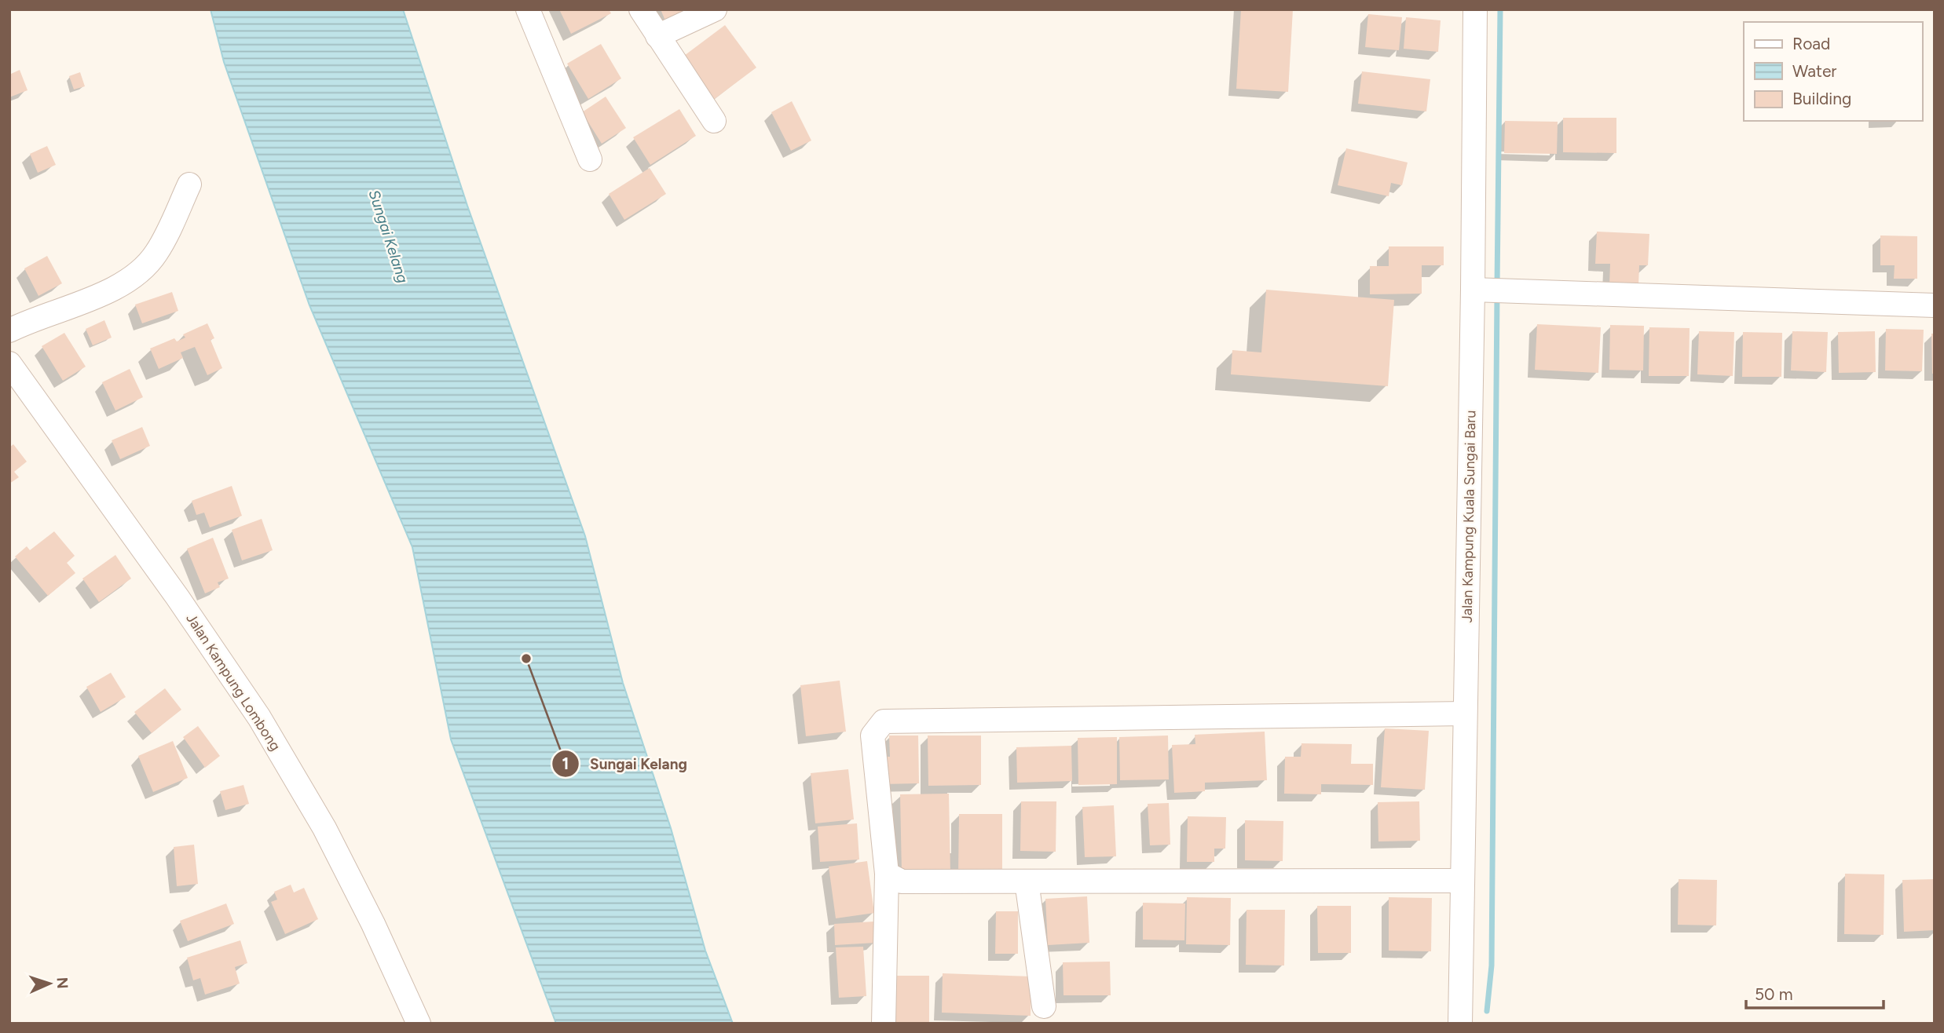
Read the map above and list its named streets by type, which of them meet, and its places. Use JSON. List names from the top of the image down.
{
  "streets": {
    "street": ["Jalan Kampung Kuala Sungai Baru", "Jalan Kampung Lombong"]
  },
  "water": ["Sungai Kelang"],
  "places": ["Sungai Kelang"],
  "legend": ["Road", "Water", "Building"],
  "scale_bar": "50 m",
  "north": "right"
}
